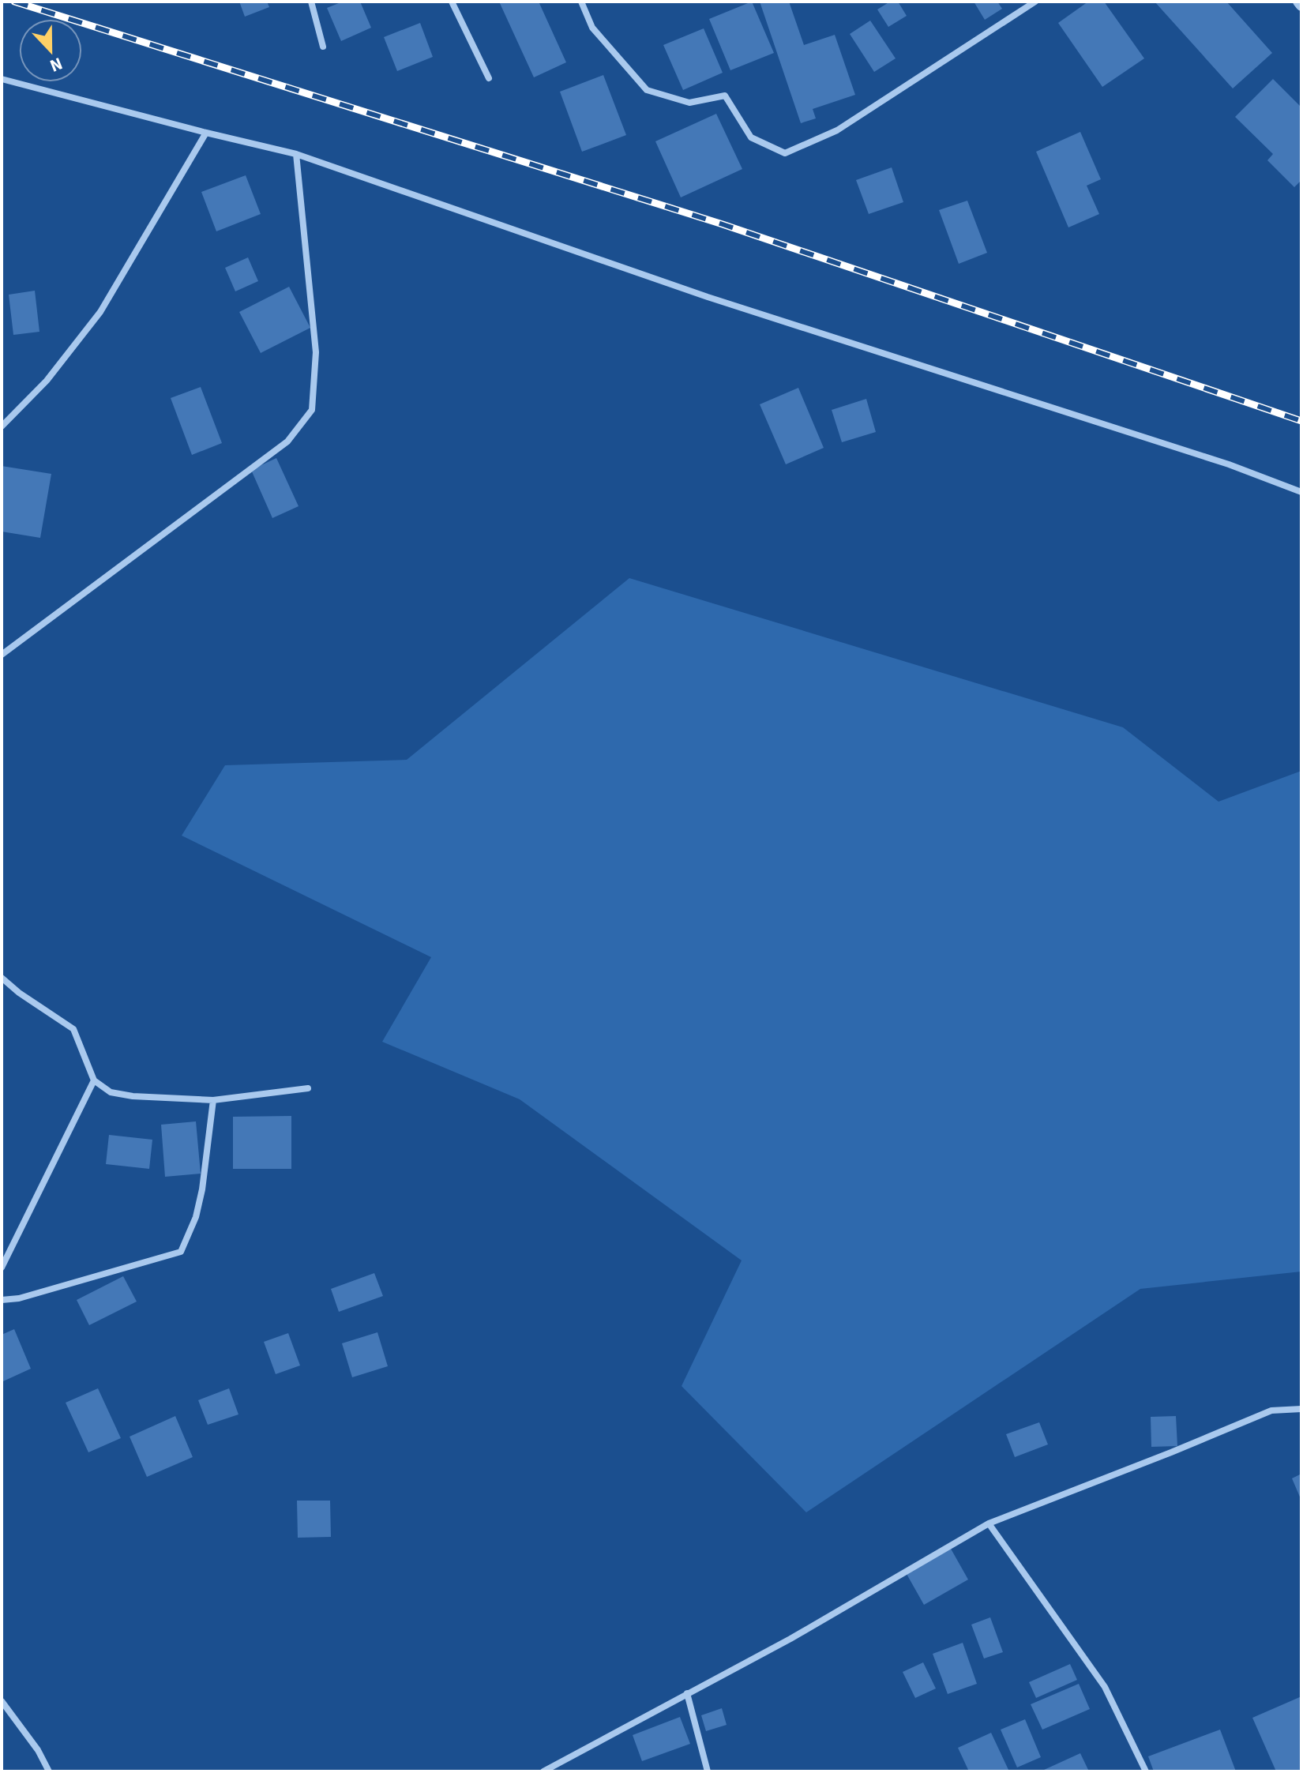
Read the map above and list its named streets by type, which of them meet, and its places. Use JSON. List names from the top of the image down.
{
  "north": "bottom"
}
